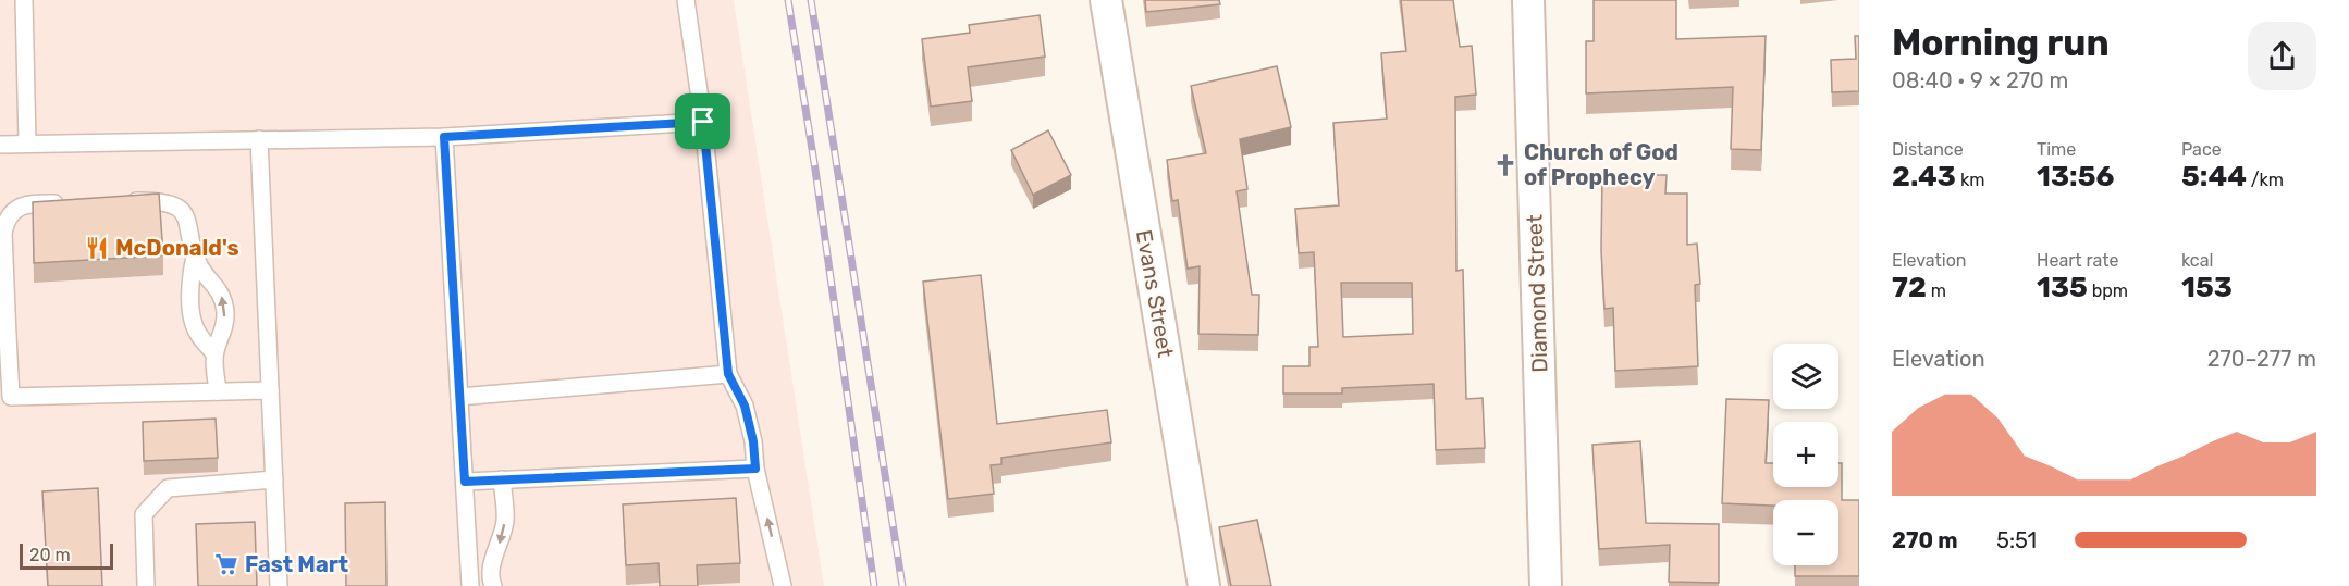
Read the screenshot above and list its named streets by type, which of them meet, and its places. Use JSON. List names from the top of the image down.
{
  "streets": {
    "street": ["Evans Street", "Diamond Street"]
  },
  "places": {
    "church": ["Church of God of Prophecy"],
    "restaurant": ["McDonald's"],
    "supermarket": ["Fast Mart"]
  },
  "scale_bar": "20 m",
  "page": {
    "heading": ["Morning run", "08:40 · 9 × 270 m"],
    "stats": [
      ["Distance", "2.43 km"],
      ["Time", "13:56"],
      ["Pace", "5:44 /km"],
      ["Elevation", "72 m"],
      ["Heart rate", "135 bpm"],
      ["kcal", "153"]
    ],
    "chart": ["Elevation", "270–277 m"],
    "map_buttons": ["+", "−"],
    "list": [
      {
        "name": "270 m",
        "note": "5:51"
      }
    ],
    "scale": "20 m"
  }
}
